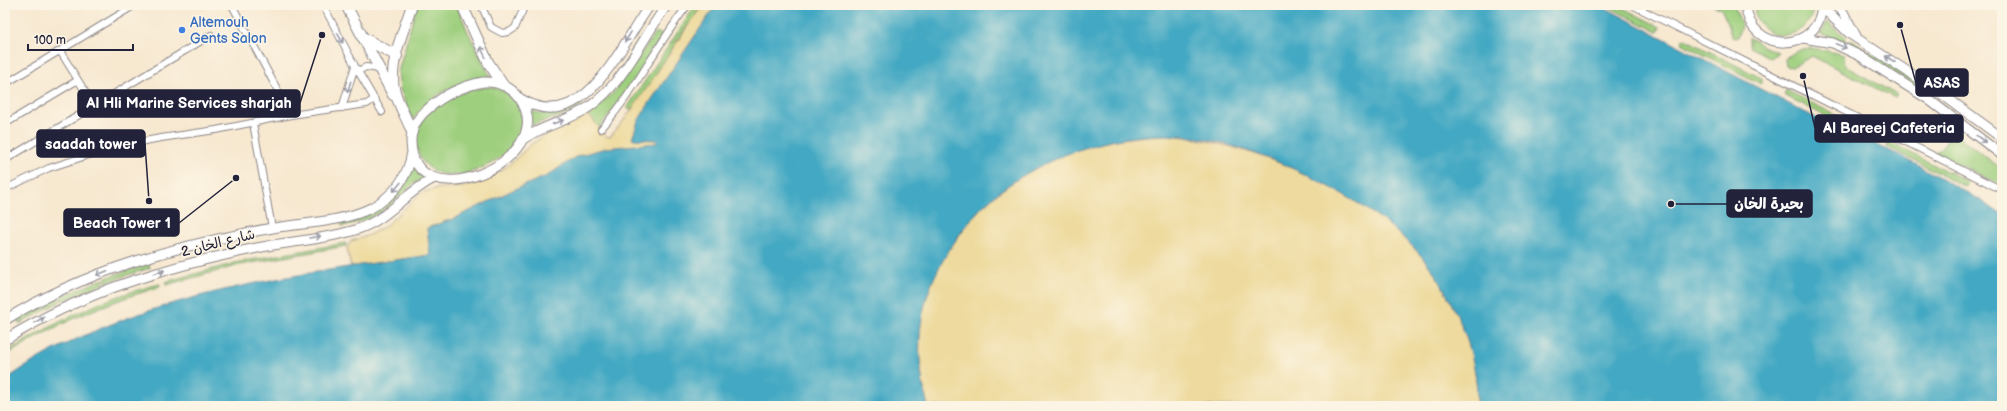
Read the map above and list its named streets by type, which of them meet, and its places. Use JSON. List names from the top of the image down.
{
  "streets": {
    "main road": ["شارع الخان 2"]
  },
  "places": [
    "ASAS",
    "Altemouh Gents Salon",
    "Al Hli Marine Services sharjah",
    "Al Bareej Cafeteria",
    "Beach Tower 1",
    "saadah tower",
    "بحيرة الخان"
  ],
  "scale_bar": "100 m"
}
